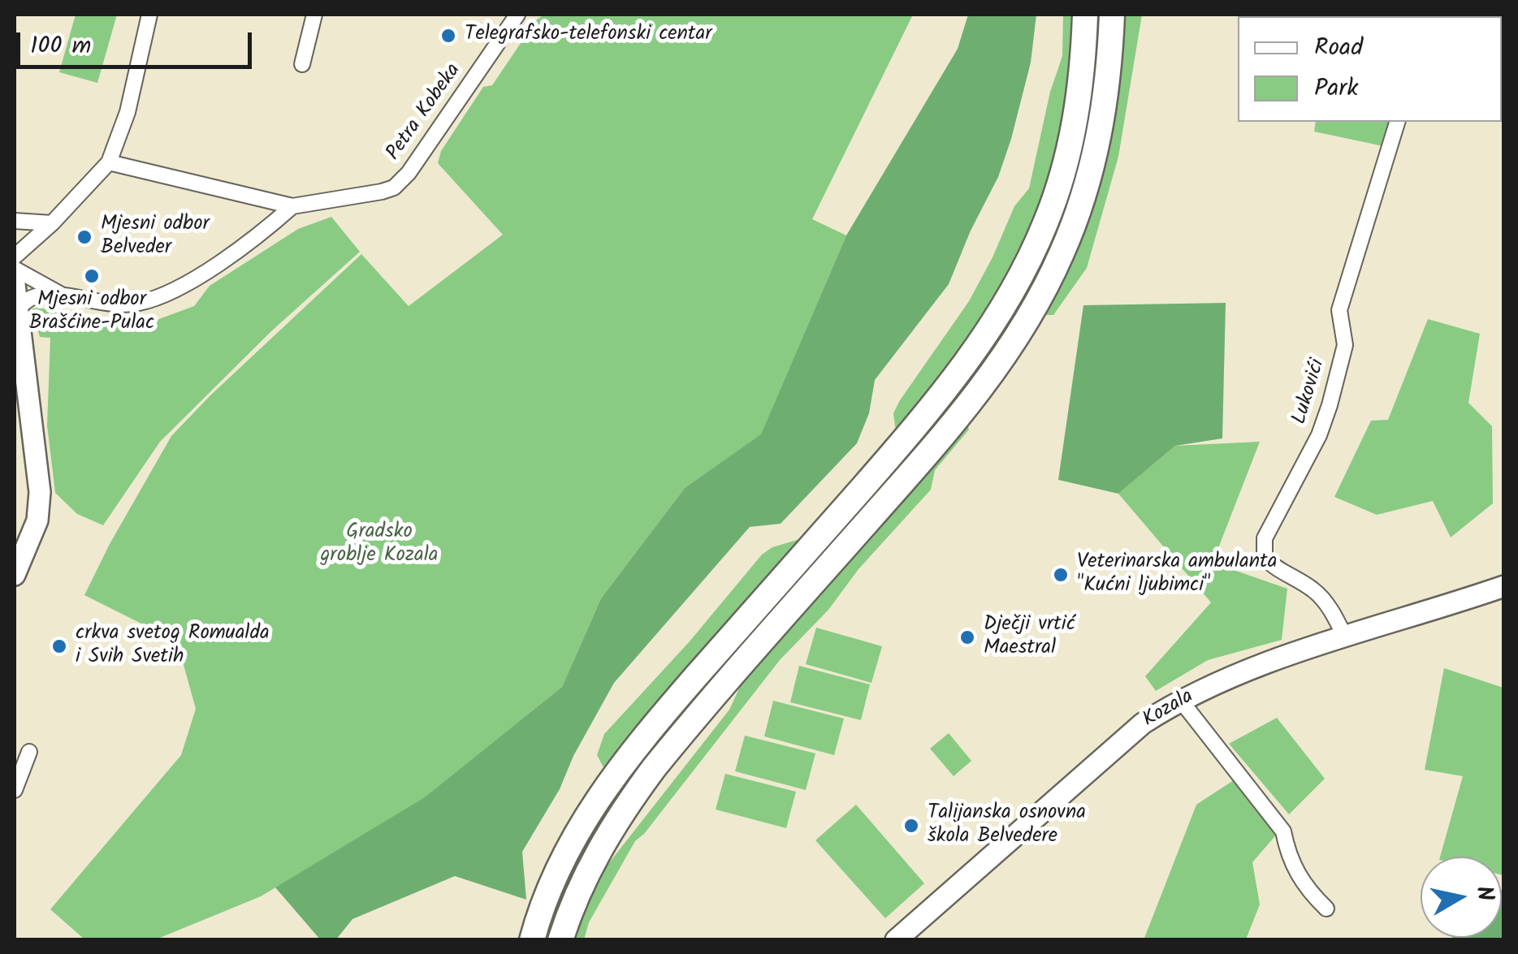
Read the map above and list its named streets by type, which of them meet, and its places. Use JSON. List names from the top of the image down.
{
  "streets": {
    "main road": ["Kozala"],
    "street": ["Petra Kobeka", "Lukovići"]
  },
  "crossings": [
    ["Lukovići", "Kozala"]
  ],
  "parks": ["Gradsko groblje Kozala"],
  "places": [
    "Telegrafsko-telefonski centar",
    "Mjesni odbor Belveder",
    "Mjesni odbor Brašćine-Pulac",
    "Veterinarska ambulanta \"Kućni ljubimci\"",
    "Dječji vrtić Maestral",
    "crkva svetog Romualda i Svih Svetih",
    "Talijanska osnovna škola Belvedere"
  ],
  "legend": ["Road", "Park"],
  "scale_bar": "100 m",
  "north": "right"
}
